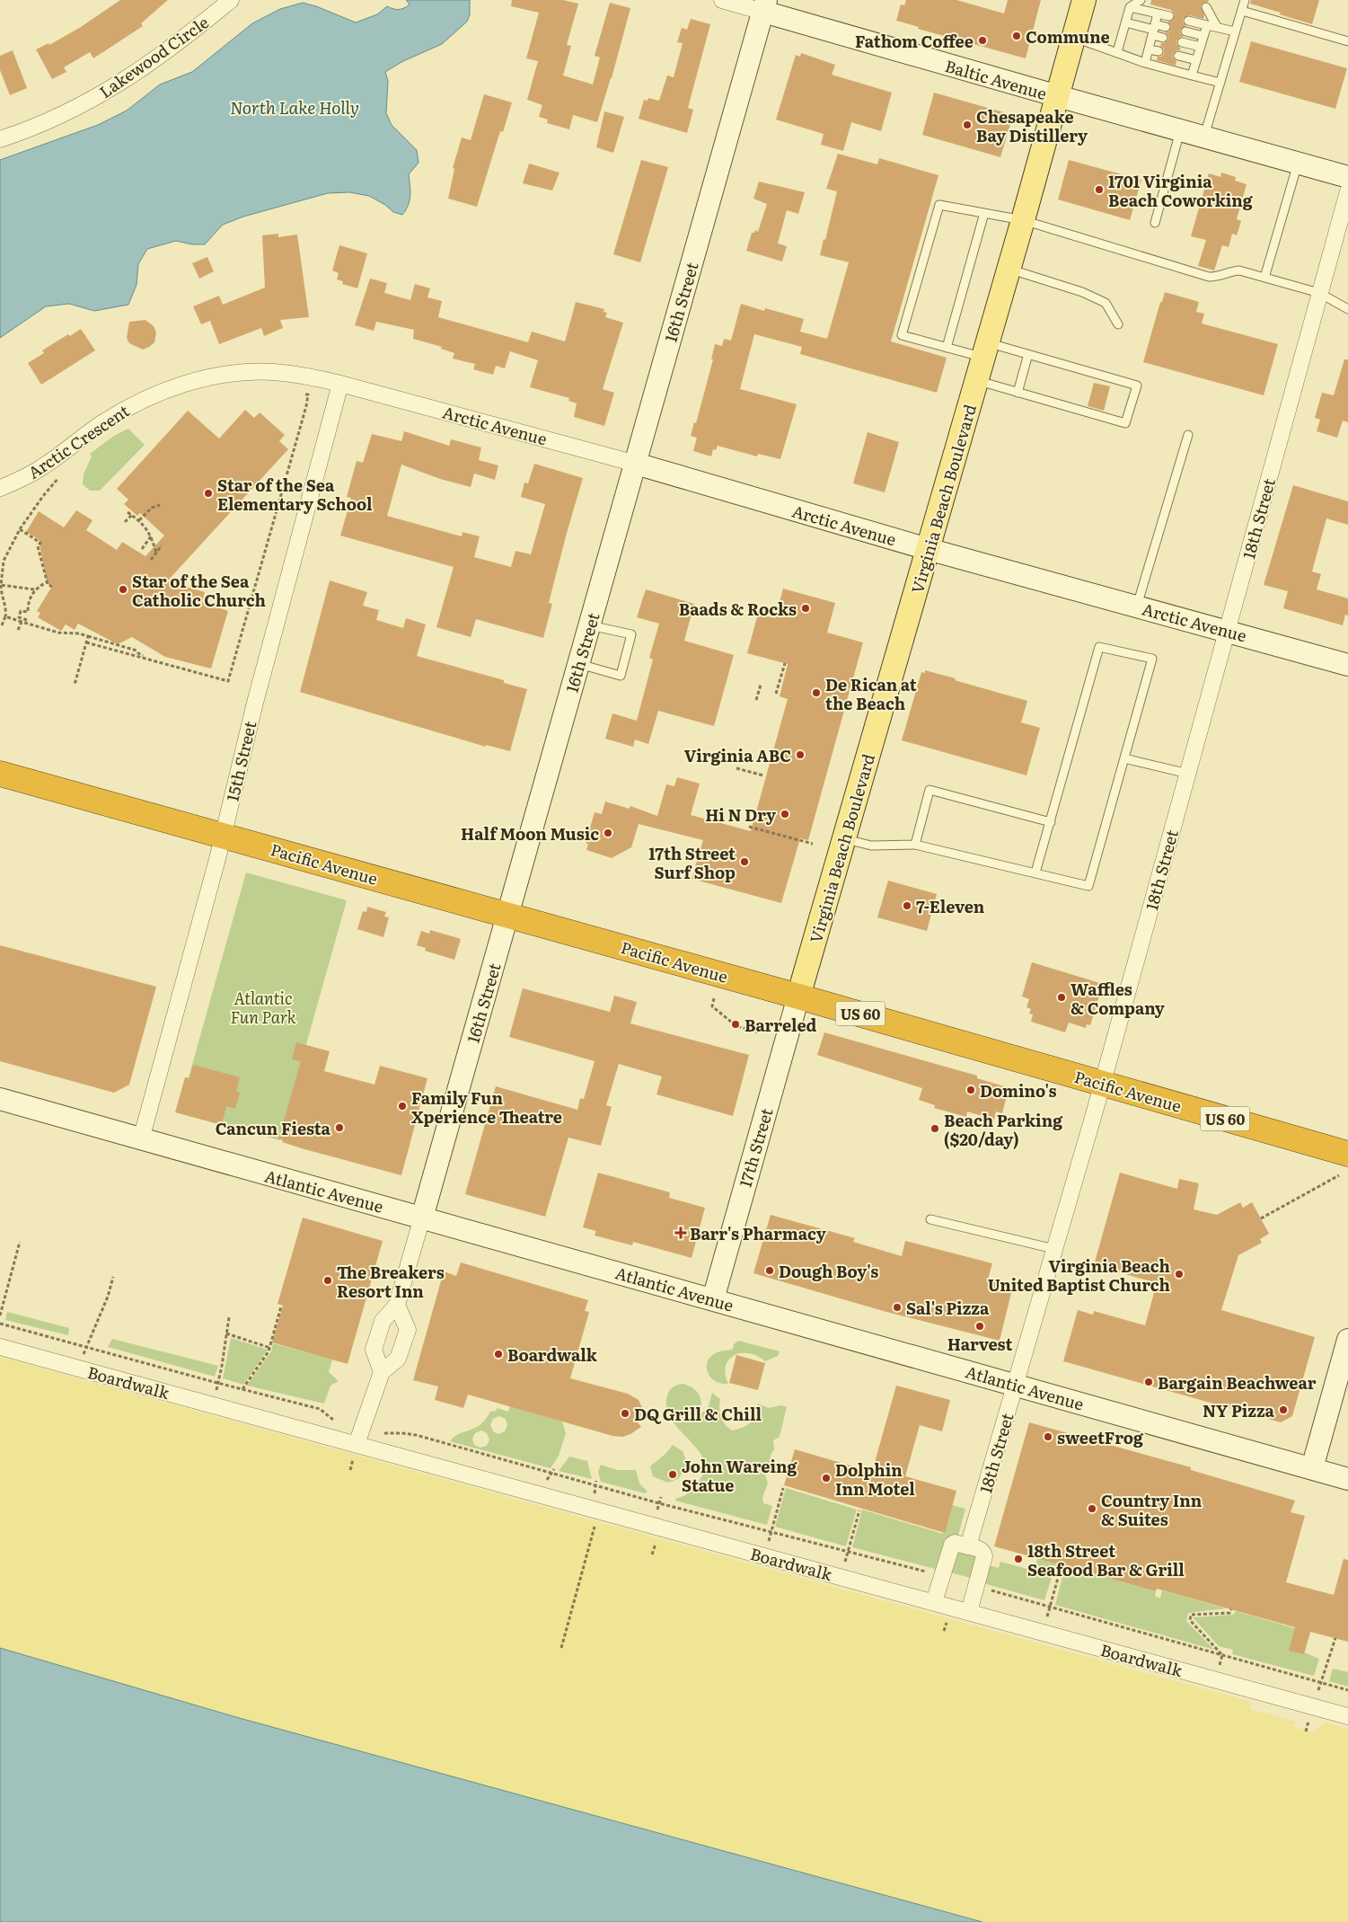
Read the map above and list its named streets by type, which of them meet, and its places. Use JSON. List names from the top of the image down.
{
  "streets": {
    "highway": ["Pacific Avenue", "US 60"],
    "main road": ["Virginia Beach Boulevard"],
    "street": [
      "Lakewood Circle",
      "Baltic Avenue",
      "16th Street",
      "Arctic Avenue",
      "Arctic Crescent",
      "18th Street",
      "15th Street",
      "17th Street",
      "Atlantic Avenue",
      "Boardwalk"
    ]
  },
  "crossings": [
    ["Baltic Avenue", "16th Street"],
    ["Baltic Avenue", "Virginia Beach Boulevard"],
    ["16th Street", "Arctic Avenue"],
    ["16th Street", "Pacific Avenue"],
    ["16th Street", "Atlantic Avenue"],
    ["Arctic Avenue", "Arctic Crescent"],
    ["Arctic Avenue", "Virginia Beach Boulevard"],
    ["Arctic Avenue", "18th Street"],
    ["Arctic Avenue", "15th Street"],
    ["Arctic Crescent", "15th Street"],
    ["Virginia Beach Boulevard", "Pacific Avenue"],
    ["Virginia Beach Boulevard", "17th Street"],
    ["18th Street", "Pacific Avenue"],
    ["18th Street", "Atlantic Avenue"],
    ["15th Street", "Pacific Avenue"],
    ["15th Street", "Atlantic Avenue"],
    ["Pacific Avenue", "17th Street"],
    ["17th Street", "Atlantic Avenue"]
  ],
  "water": ["North Lake Holly"],
  "parks": ["Atlantic Fun Park"],
  "places": {
    "other": [
      "Commune",
      "Fathom Coffee",
      "Chesapeake Bay Distillery",
      "1701 Virginia Beach Coworking",
      "Star of the Sea Elementary School",
      "Star of the Sea Catholic Church",
      "Baads & Rocks",
      "De Rican at the Beach",
      "Virginia ABC",
      "Hi N Dry",
      "Half Moon Music",
      "17th Street Surf Shop",
      "7-Eleven",
      "Waffles & Company",
      "Barreled",
      "Domino's",
      "Family Fun Xperience Theatre",
      "Cancun Fiesta",
      "Beach Parking ($20/day)",
      "Dough Boy's",
      "Virginia Beach United Baptist Church",
      "The Breakers Resort Inn",
      "Sal's Pizza",
      "Harvest",
      "Boardwalk",
      "Bargain Beachwear",
      "NY Pizza",
      "DQ Grill & Chill",
      "sweetFrog",
      "John Wareing Statue",
      "Dolphin Inn Motel",
      "Country Inn & Suites",
      "18th Street Seafood Bar & Grill"
    ],
    "health": ["Barr's Pharmacy"]
  }
}
